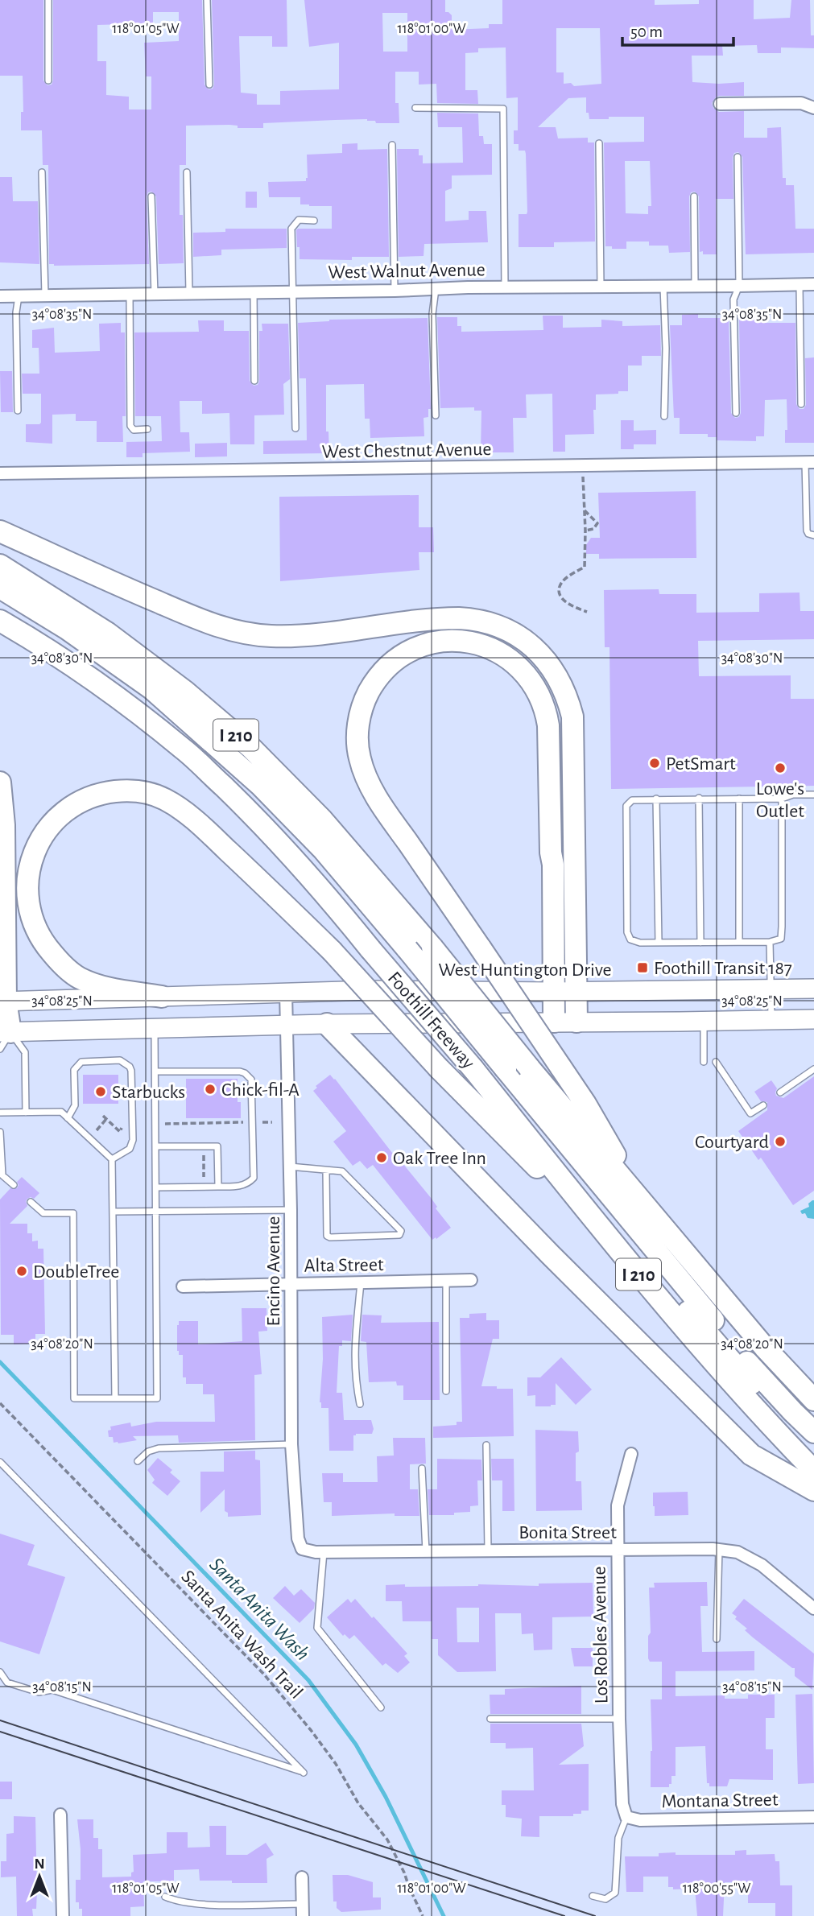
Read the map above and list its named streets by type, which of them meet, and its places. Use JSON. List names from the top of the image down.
{
  "streets": {
    "highway": ["I 210", "Foothill Freeway"],
    "main road": ["West Huntington Drive"],
    "street": [
      "West Walnut Avenue",
      "West Chestnut Avenue",
      "Alta Street",
      "Encino Avenue",
      "Bonita Street",
      "Los Robles Avenue",
      "Montana Street"
    ],
    "path": ["Santa Anita Wash Trail"]
  },
  "crossings": [
    ["West Huntington Drive", "Encino Avenue"],
    ["Alta Street", "Encino Avenue"],
    ["Encino Avenue", "Bonita Street"],
    ["Bonita Street", "Los Robles Avenue"],
    ["Los Robles Avenue", "Montana Street"]
  ],
  "water": ["Santa Anita Wash"],
  "places": {
    "other": [
      "PetSmart",
      "Lowe's Outlet",
      "Chick-fil-A",
      "Starbucks",
      "Courtyard",
      "Oak Tree Inn",
      "DoubleTree"
    ],
    "transit": ["Foothill Transit 187"]
  },
  "scale_bar": "50 m",
  "north": "top",
  "coordinates": [
    "118°01'05\"W",
    "118°01'00\"W",
    "34°08'35\"N",
    "34°08'30\"N",
    "34°08'25\"N",
    "34°08'20\"N",
    "34°08'15\"N",
    "118°00'55\"W"
  ]
}
